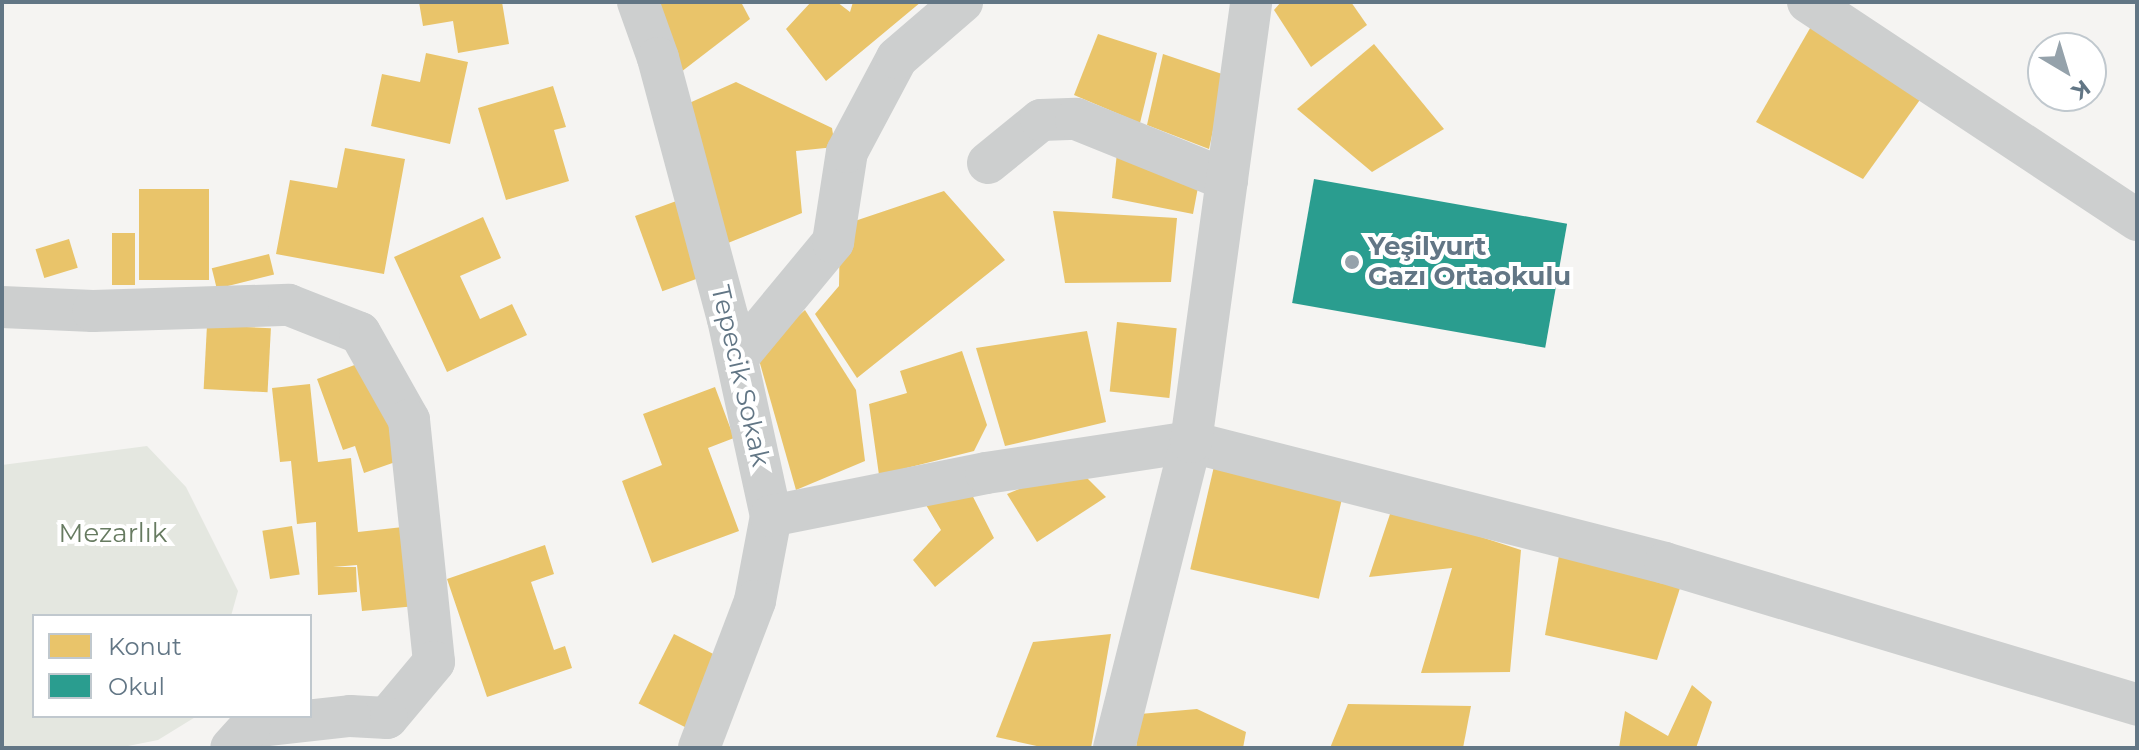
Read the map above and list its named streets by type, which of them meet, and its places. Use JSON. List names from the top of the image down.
{
  "streets": {
    "street": ["Tepecik Sokak"]
  },
  "parks": ["Mezarlık"],
  "places": ["Yeşilyurt Gazı Ortaokulu"],
  "legend": ["Konut", "Okul"],
  "north": "bottom right"
}
